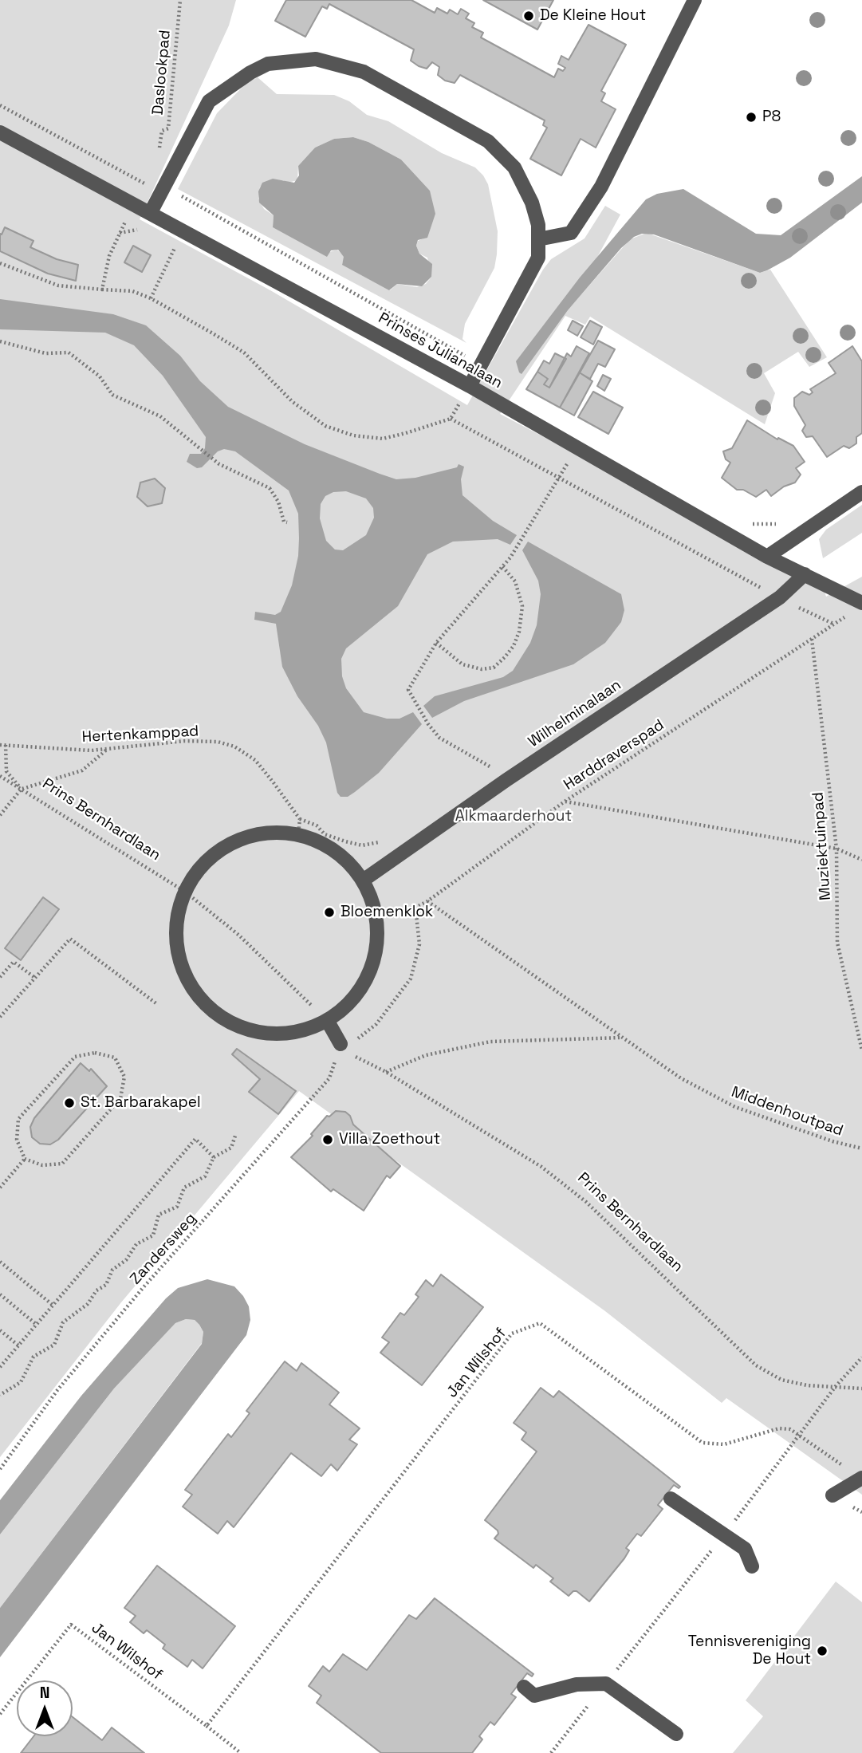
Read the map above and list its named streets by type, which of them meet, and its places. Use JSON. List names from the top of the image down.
{
  "streets": {
    "street": ["Prinses Julianalaan", "Wilhelminalaan"],
    "path": [
      "Daslookpad",
      "Hertenkamppad",
      "Harddraverspad",
      "Prins Bernhardlaan",
      "Muziektuinpad",
      "Middenhoutpad",
      "Zandersweg",
      "Jan Wilshof"
    ]
  },
  "crossings": [
    ["Prinses Julianalaan", "Wilhelminalaan"],
    ["Wilhelminalaan", "Harddraverspad"],
    ["Harddraverspad", "Muziektuinpad"],
    ["Harddraverspad", "Middenhoutpad"],
    ["Harddraverspad", "Zandersweg"],
    ["Prins Bernhardlaan", "Zandersweg"]
  ],
  "parks": ["Alkmaarderhout"],
  "places": [
    "De Kleine Hout",
    "P8",
    "Bloemenklok",
    "St. Barbarakapel",
    "Villa Zoethout",
    "Tennisvereniging De Hout"
  ],
  "north": "top"
}
